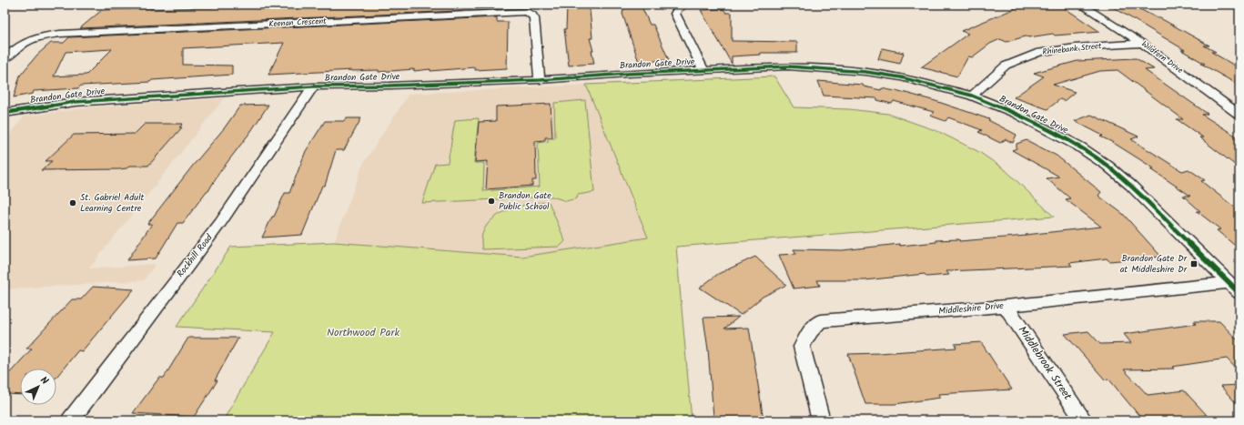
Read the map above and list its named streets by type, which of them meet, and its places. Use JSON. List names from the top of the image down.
{
  "streets": {
    "street": [
      "Keenan Crescent",
      "Rhinebank Street",
      "Wildfern Drive",
      "Brandon Gate Drive",
      "Rockhill Road",
      "Middleshire Drive",
      "Middlebrook Street"
    ]
  },
  "crossings": [
    ["Keenan Crescent", "Brandon Gate Drive"],
    ["Rhinebank Street", "Wildfern Drive"],
    ["Rhinebank Street", "Brandon Gate Drive"],
    ["Brandon Gate Drive", "Rockhill Road"],
    ["Brandon Gate Drive", "Middleshire Drive"],
    ["Middleshire Drive", "Middlebrook Street"]
  ],
  "parks": ["Northwood Park"],
  "places": {
    "other": ["Brandon Gate Public School", "St. Gabriel Adult Learning Centre"],
    "transit": ["Brandon Gate Dr at Middleshire Dr"]
  },
  "north": "top right"
}
